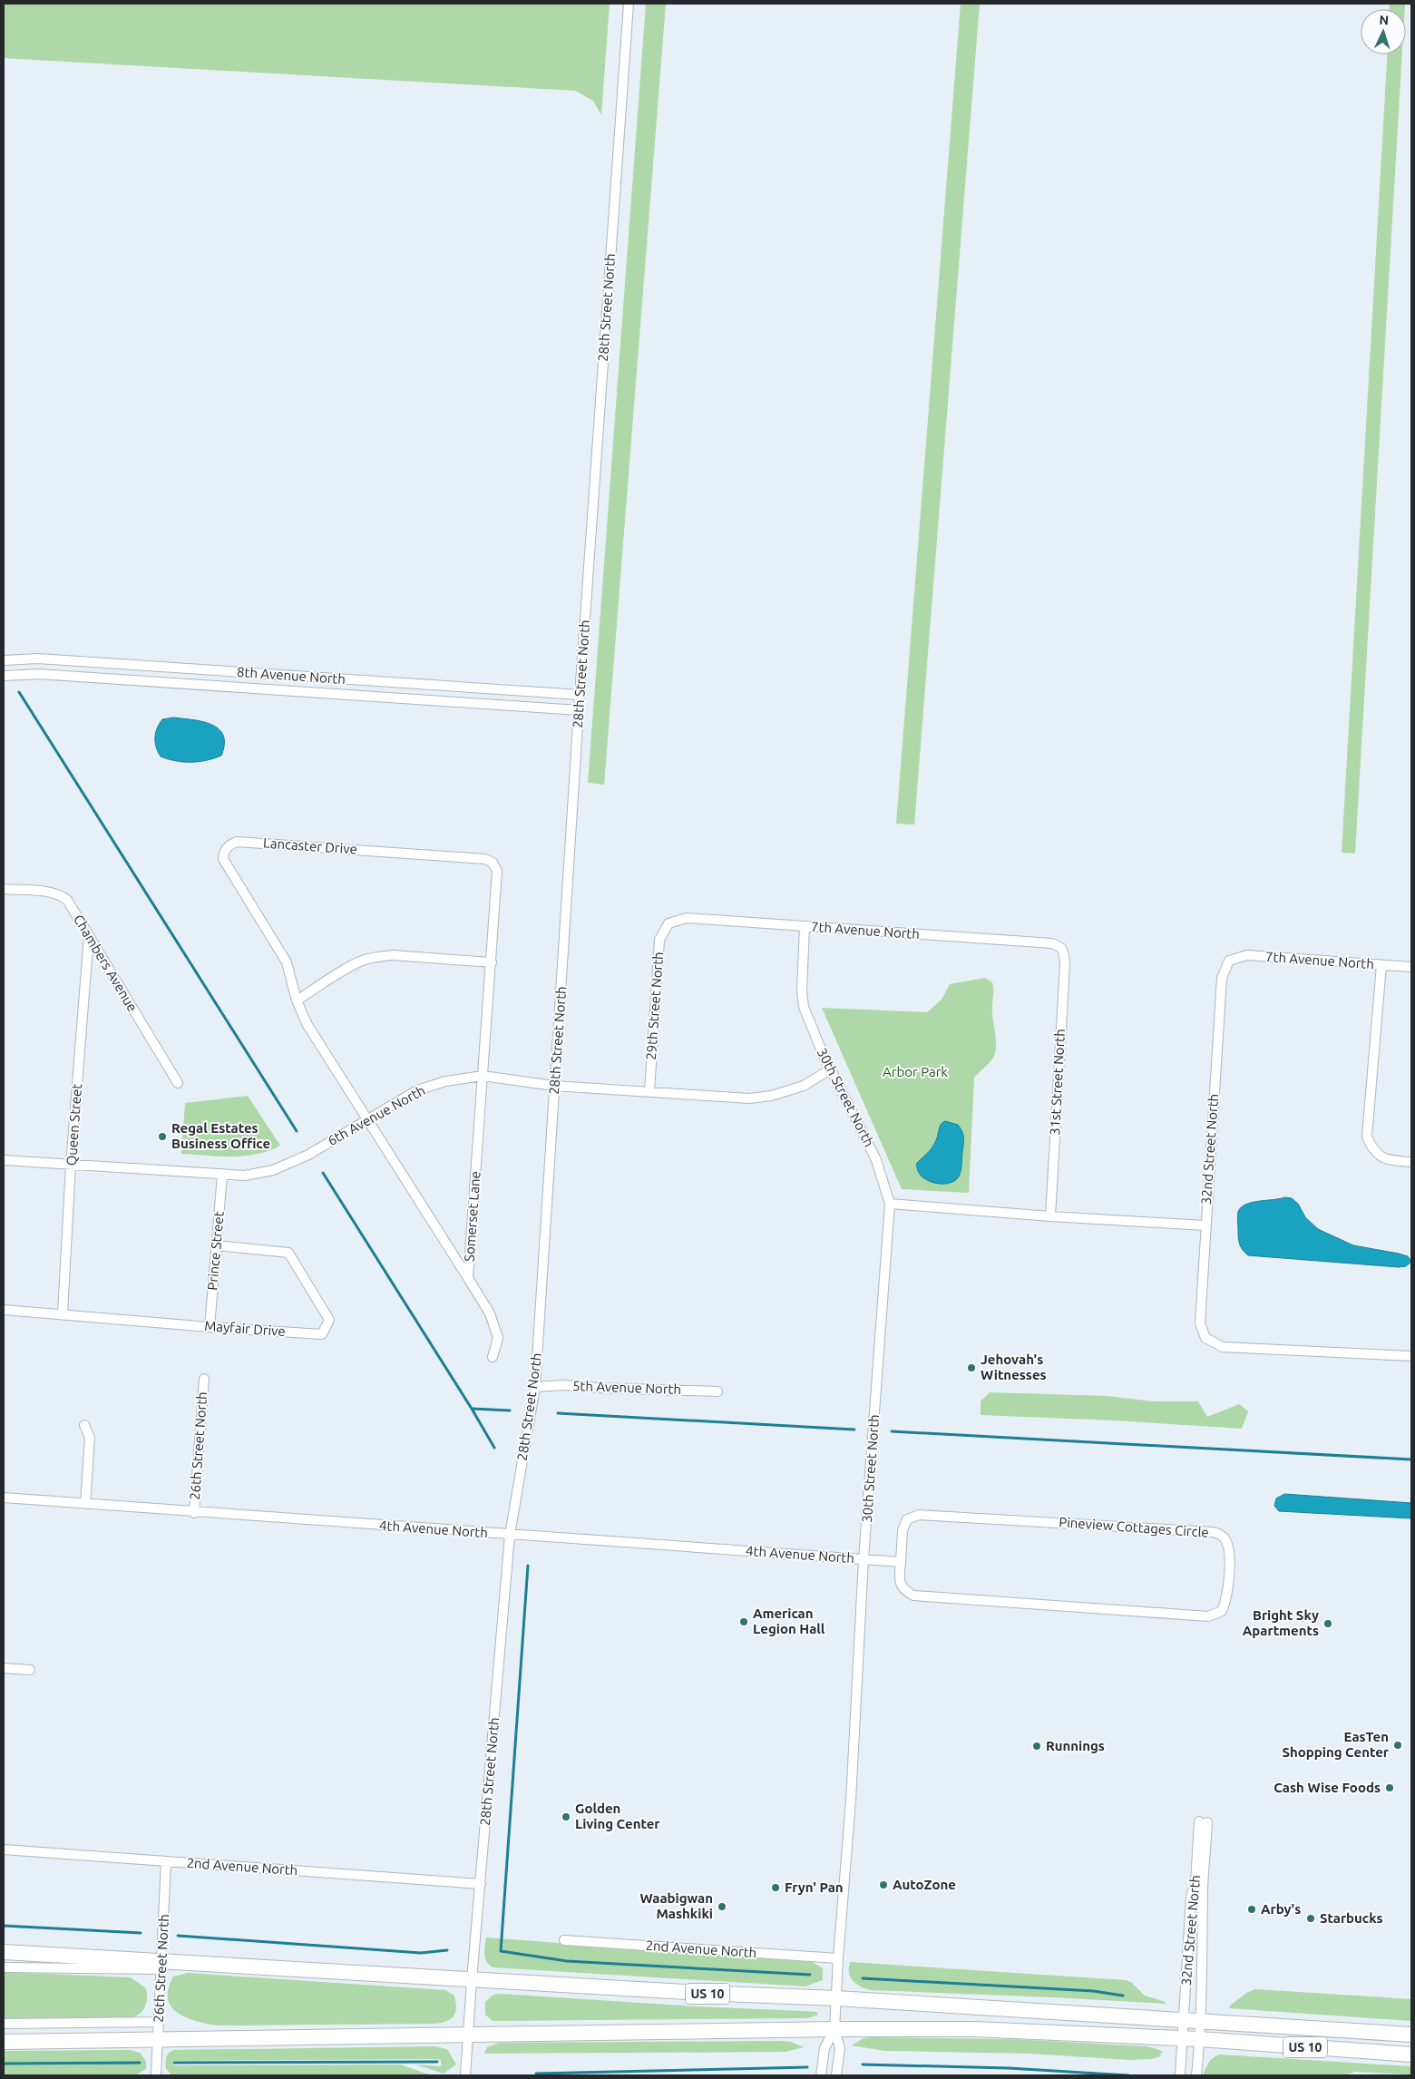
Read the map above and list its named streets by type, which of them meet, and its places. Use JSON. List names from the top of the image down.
{
  "streets": {
    "main road": ["US 10"],
    "street": [
      "28th Street North",
      "8th Avenue North",
      "Lancaster Drive",
      "7th Avenue North",
      "Chambers Avenue",
      "29th Street North",
      "31st Street North",
      "30th Street North",
      "6th Avenue North",
      "Queen Street",
      "32nd Street North",
      "Somerset Lane",
      "Prince Street",
      "Mayfair Drive",
      "5th Avenue North",
      "26th Street North",
      "Pineview Cottages Circle",
      "4th Avenue North",
      "2nd Avenue North"
    ]
  },
  "crossings": [
    ["28th Street North", "8th Avenue North"],
    ["28th Street North", "6th Avenue North"],
    ["28th Street North", "5th Avenue North"],
    ["28th Street North", "4th Avenue North"],
    ["28th Street North", "2nd Avenue North"],
    ["28th Street North", "US 10"],
    ["Lancaster Drive", "6th Avenue North"],
    ["Lancaster Drive", "Somerset Lane"],
    ["7th Avenue North", "29th Street North"],
    ["7th Avenue North", "31st Street North"],
    ["7th Avenue North", "30th Street North"],
    ["7th Avenue North", "32nd Street North"],
    ["Chambers Avenue", "Queen Street"],
    ["29th Street North", "6th Avenue North"],
    ["30th Street North", "6th Avenue North"],
    ["30th Street North", "4th Avenue North"],
    ["30th Street North", "2nd Avenue North"],
    ["30th Street North", "US 10"],
    ["6th Avenue North", "Queen Street"],
    ["6th Avenue North", "Somerset Lane"],
    ["6th Avenue North", "Prince Street"],
    ["Queen Street", "Mayfair Drive"],
    ["32nd Street North", "US 10"],
    ["Prince Street", "Mayfair Drive"],
    ["26th Street North", "4th Avenue North"],
    ["26th Street North", "2nd Avenue North"],
    ["26th Street North", "US 10"]
  ],
  "parks": ["Arbor Park"],
  "places": [
    "Regal Estates Business Office",
    "Jehovah's Witnesses",
    "American Legion Hall",
    "Bright Sky Apartments",
    "EasTen Shopping Center",
    "Runnings",
    "Cash Wise Foods",
    "Golden Living Center",
    "AutoZone",
    "Fryn' Pan",
    "Waabigwan Mashkiki",
    "Arby's",
    "Starbucks"
  ],
  "north": "top"
}
